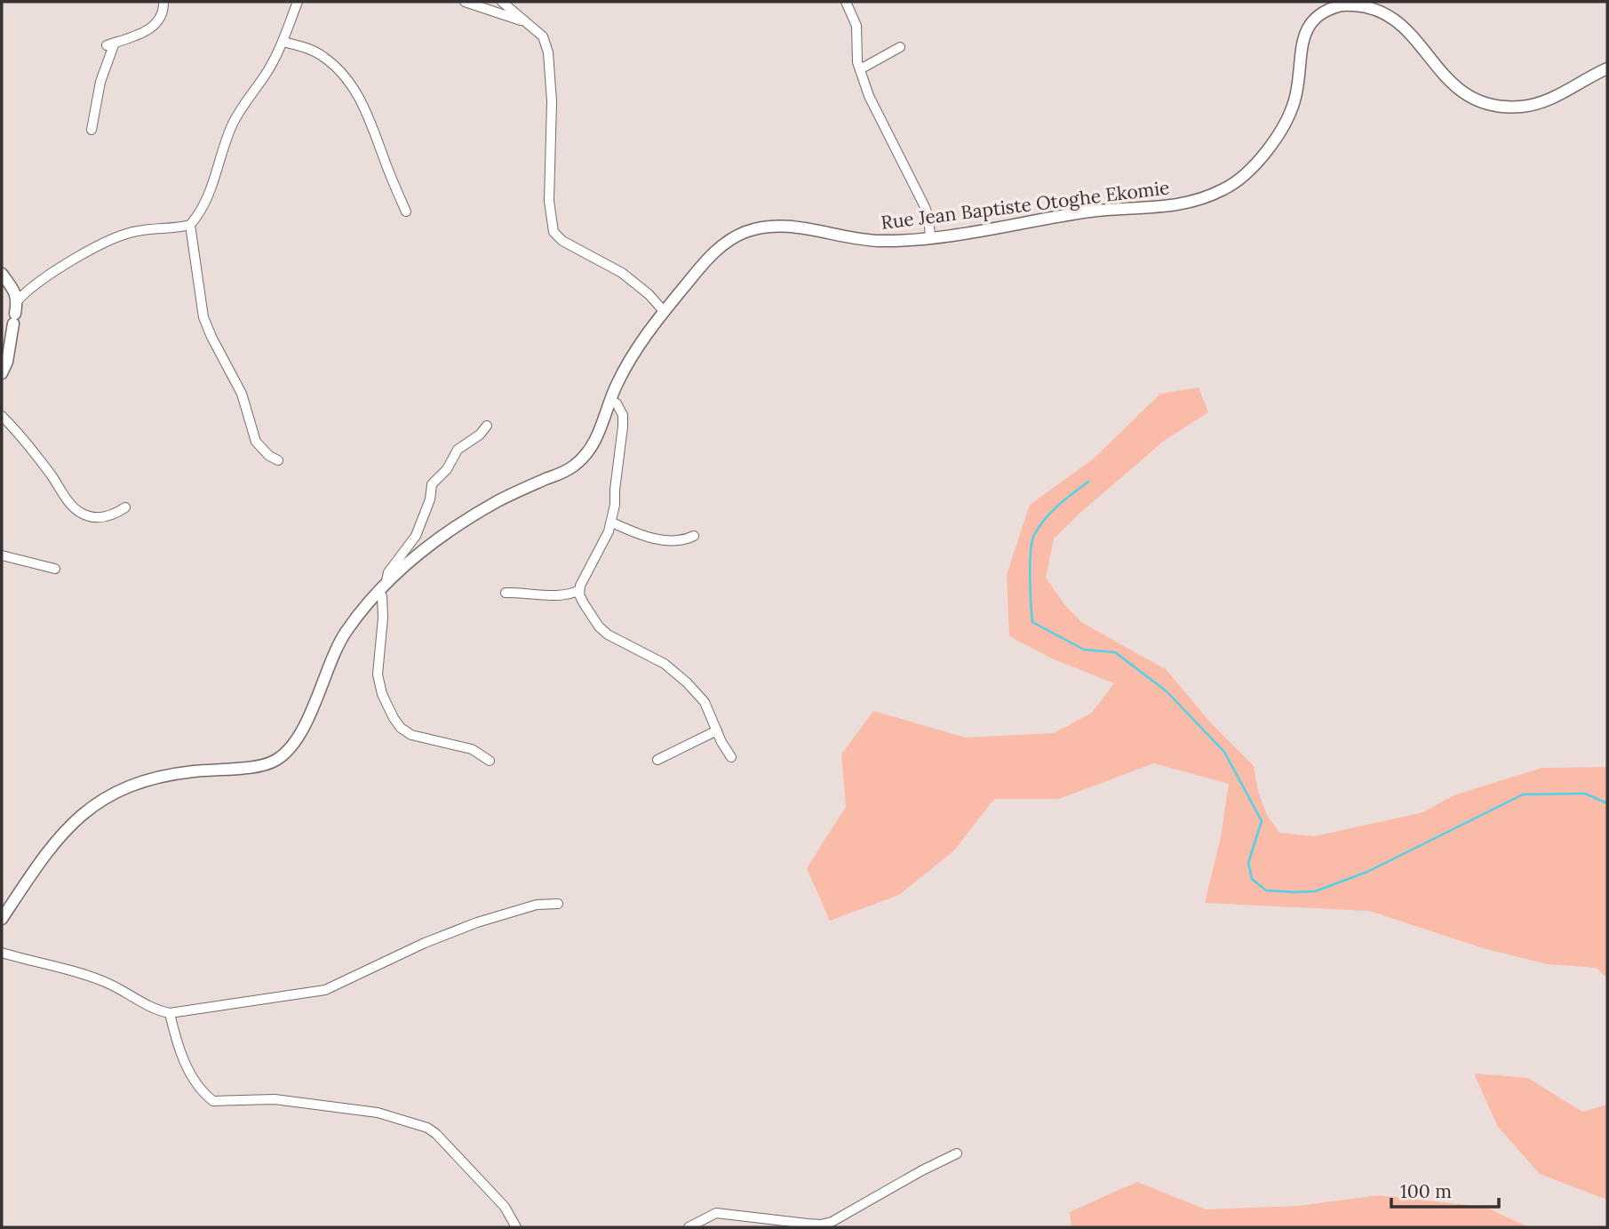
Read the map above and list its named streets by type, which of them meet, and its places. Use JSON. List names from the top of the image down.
{
  "streets": {
    "street": ["Rue Jean Baptiste Otoghe Ekomie"]
  },
  "scale_bar": "100 m"
}
